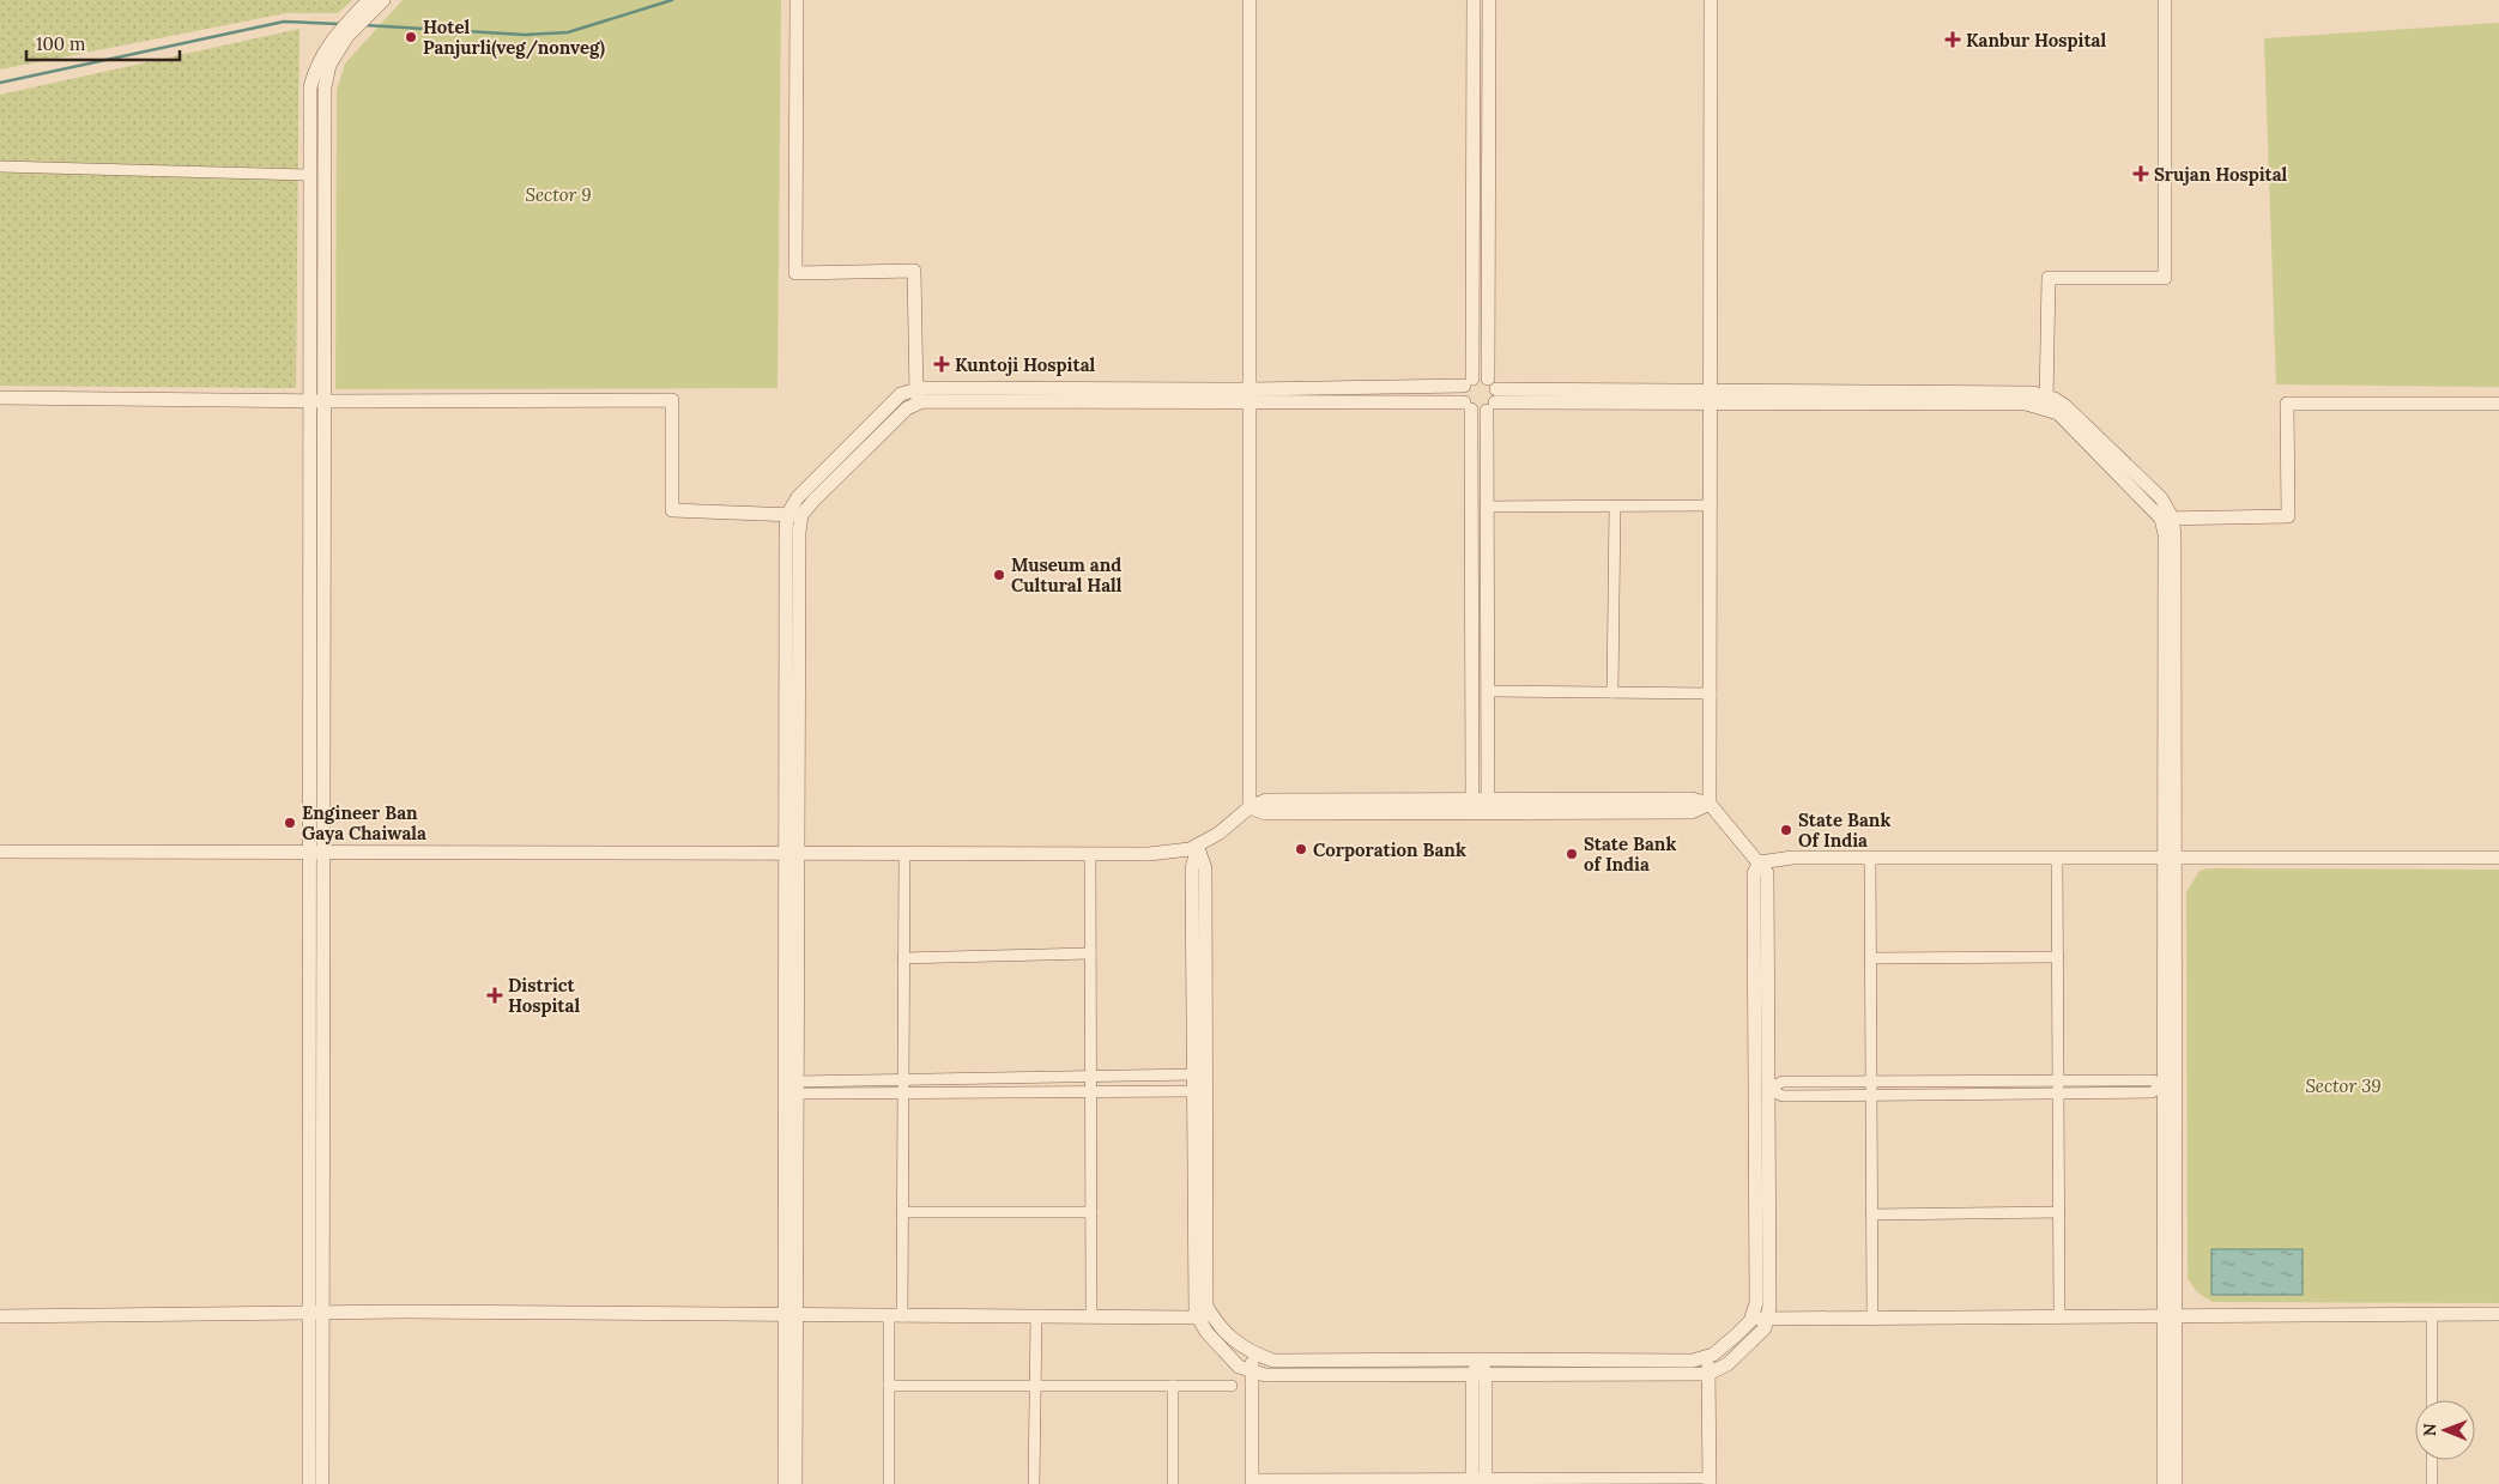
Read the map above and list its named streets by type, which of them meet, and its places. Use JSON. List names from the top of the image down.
{
  "parks": ["Sector 9", "Sector 39"],
  "places": {
    "other": [
      "Hotel Panjurli(veg/nonveg)",
      "Museum and Cultural Hall",
      "Engineer Ban Gaya Chaiwala",
      "State Bank Of India",
      "Corporation Bank",
      "State Bank of India"
    ],
    "health": [
      "Kanbur Hospital",
      "Srujan Hospital",
      "Kuntoji Hospital",
      "District Hospital"
    ]
  },
  "scale_bar": "100 m",
  "north": "left"
}
